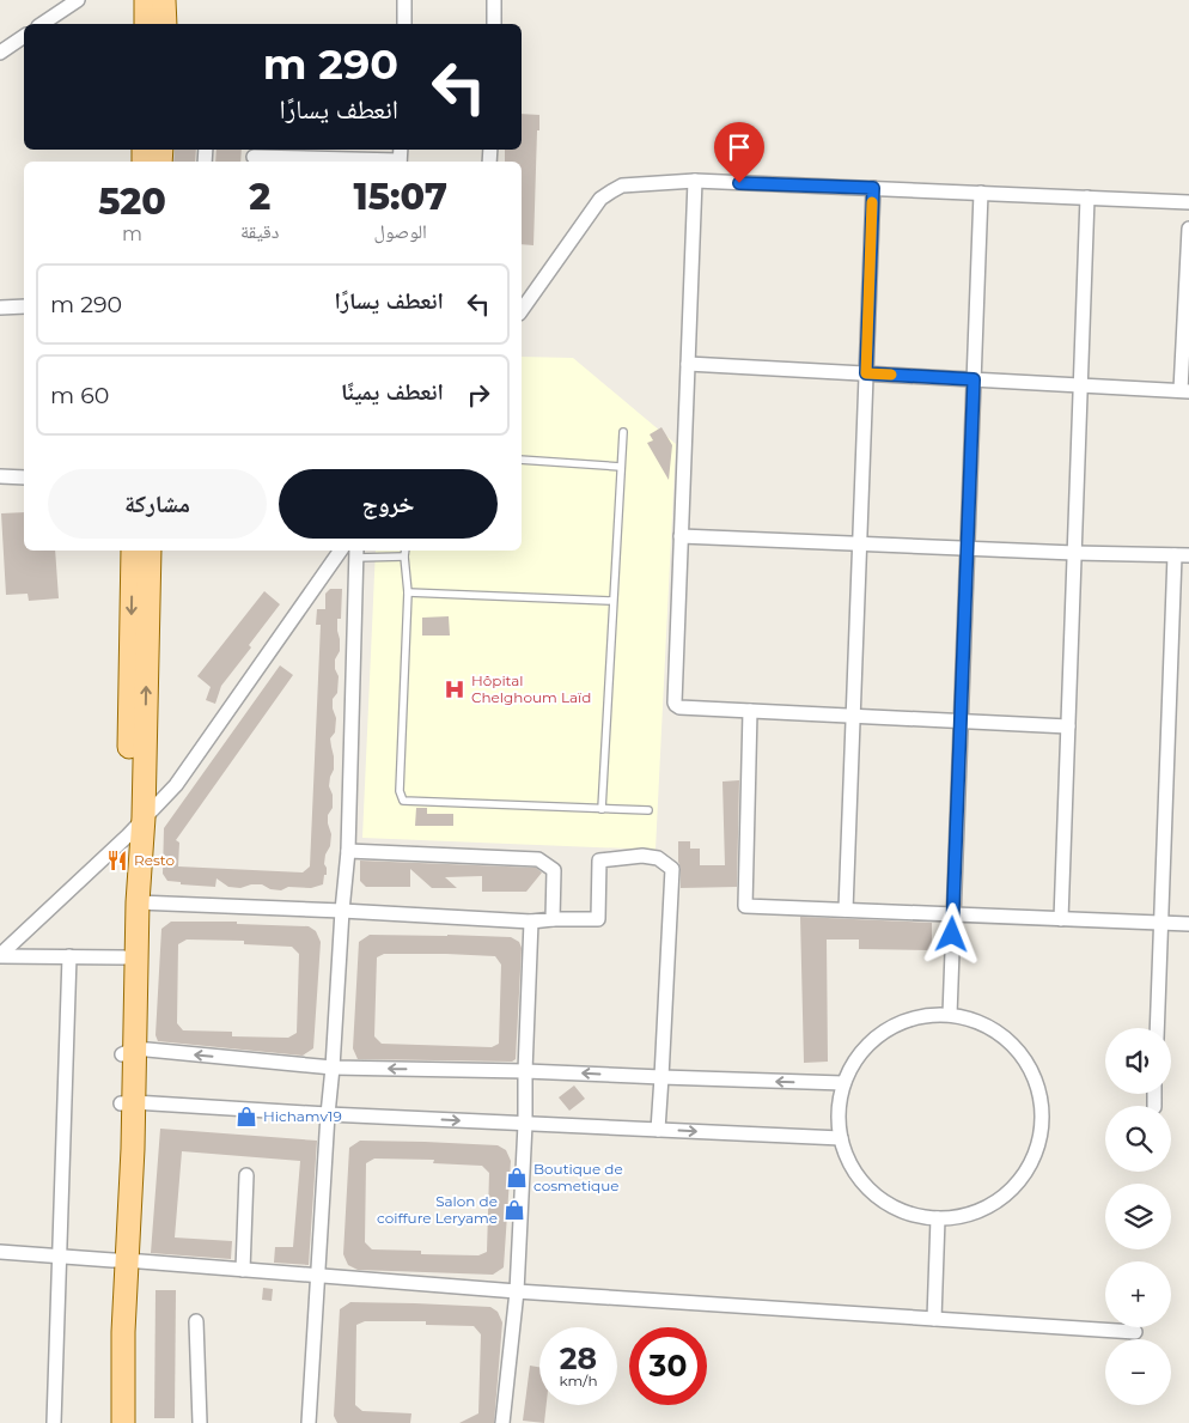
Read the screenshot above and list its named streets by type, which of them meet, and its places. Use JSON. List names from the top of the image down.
{
  "places": {
    "hospital": ["Hôpital Chelghoum Laïd"],
    "restaurant": ["Resto"],
    "shop": ["Hichamv19", "Boutique de cosmetique", "Salon de coiffure Leryame"]
  },
  "page": {
    "turn": ["290 m", "انعطف يسارًا"],
    "eta": [
      "15:07",
      "الوصول",
      "2",
      "دقيقة",
      "520",
      "m"
    ],
    "list": [
      {
        "name": "انعطف يسارًا",
        "value": "290 m"
      },
      {
        "name": "انعطف يمينًا",
        "value": "60 m"
      }
    ],
    "buttons": ["خروج", "مشاركة"],
    "map_buttons": ["+", "−"],
    "speed": "28 km/h",
    "limit": "30"
  }
}
